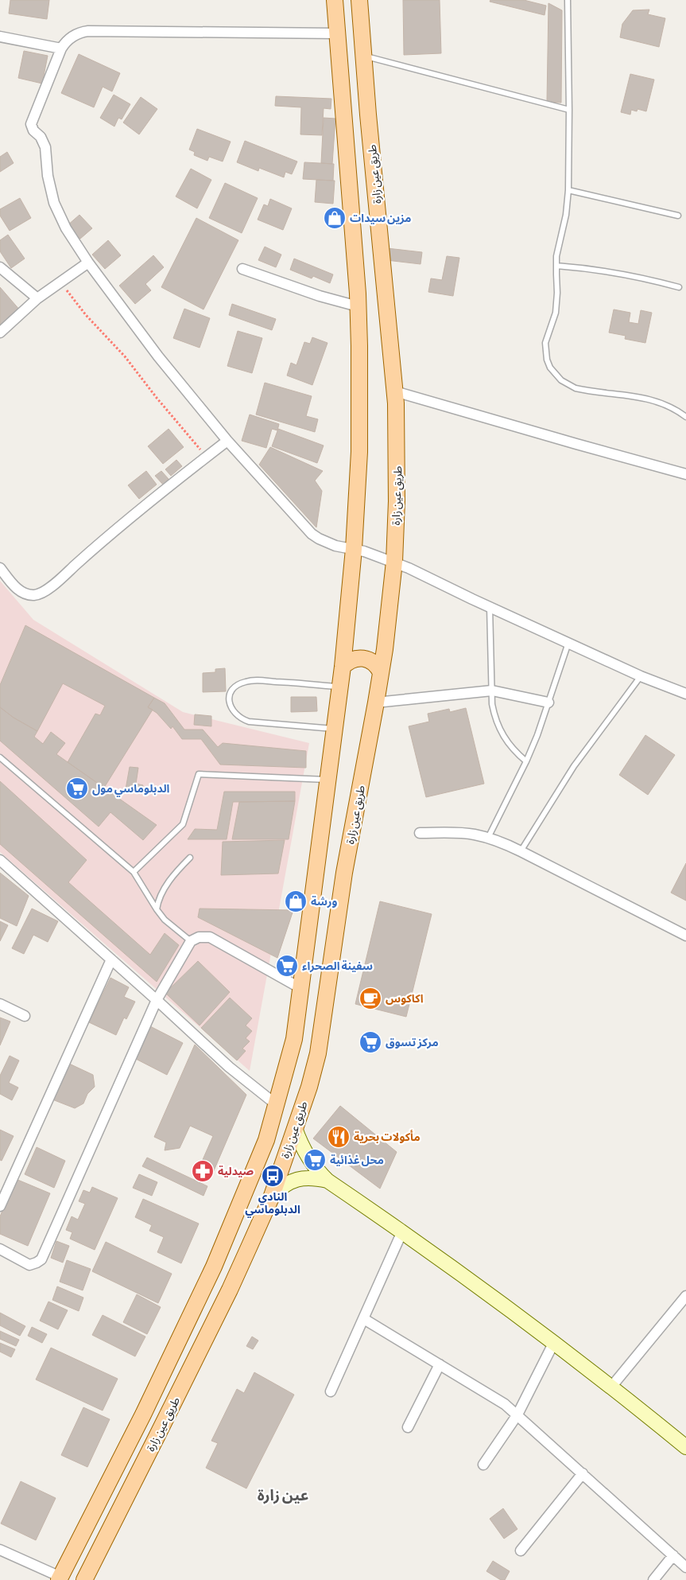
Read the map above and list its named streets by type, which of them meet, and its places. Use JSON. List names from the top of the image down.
{
  "streets": {
    "main road": ["طريق عين زارة"]
  },
  "districts": ["عين زارة"],
  "places": {
    "shop": ["مزين سيدات", "ورشة"],
    "supermarket": [
      "الدبلوماسي مول",
      "سفينة الصحراء",
      "مركز تسوق",
      "محل غذائية"
    ],
    "cafe": ["اكاكوس"],
    "restaurant": ["مأكولات بحرية"],
    "pharmacy": ["صيدلية"],
    "bus stop": ["النادي الدبلوماسي"]
  }
}
